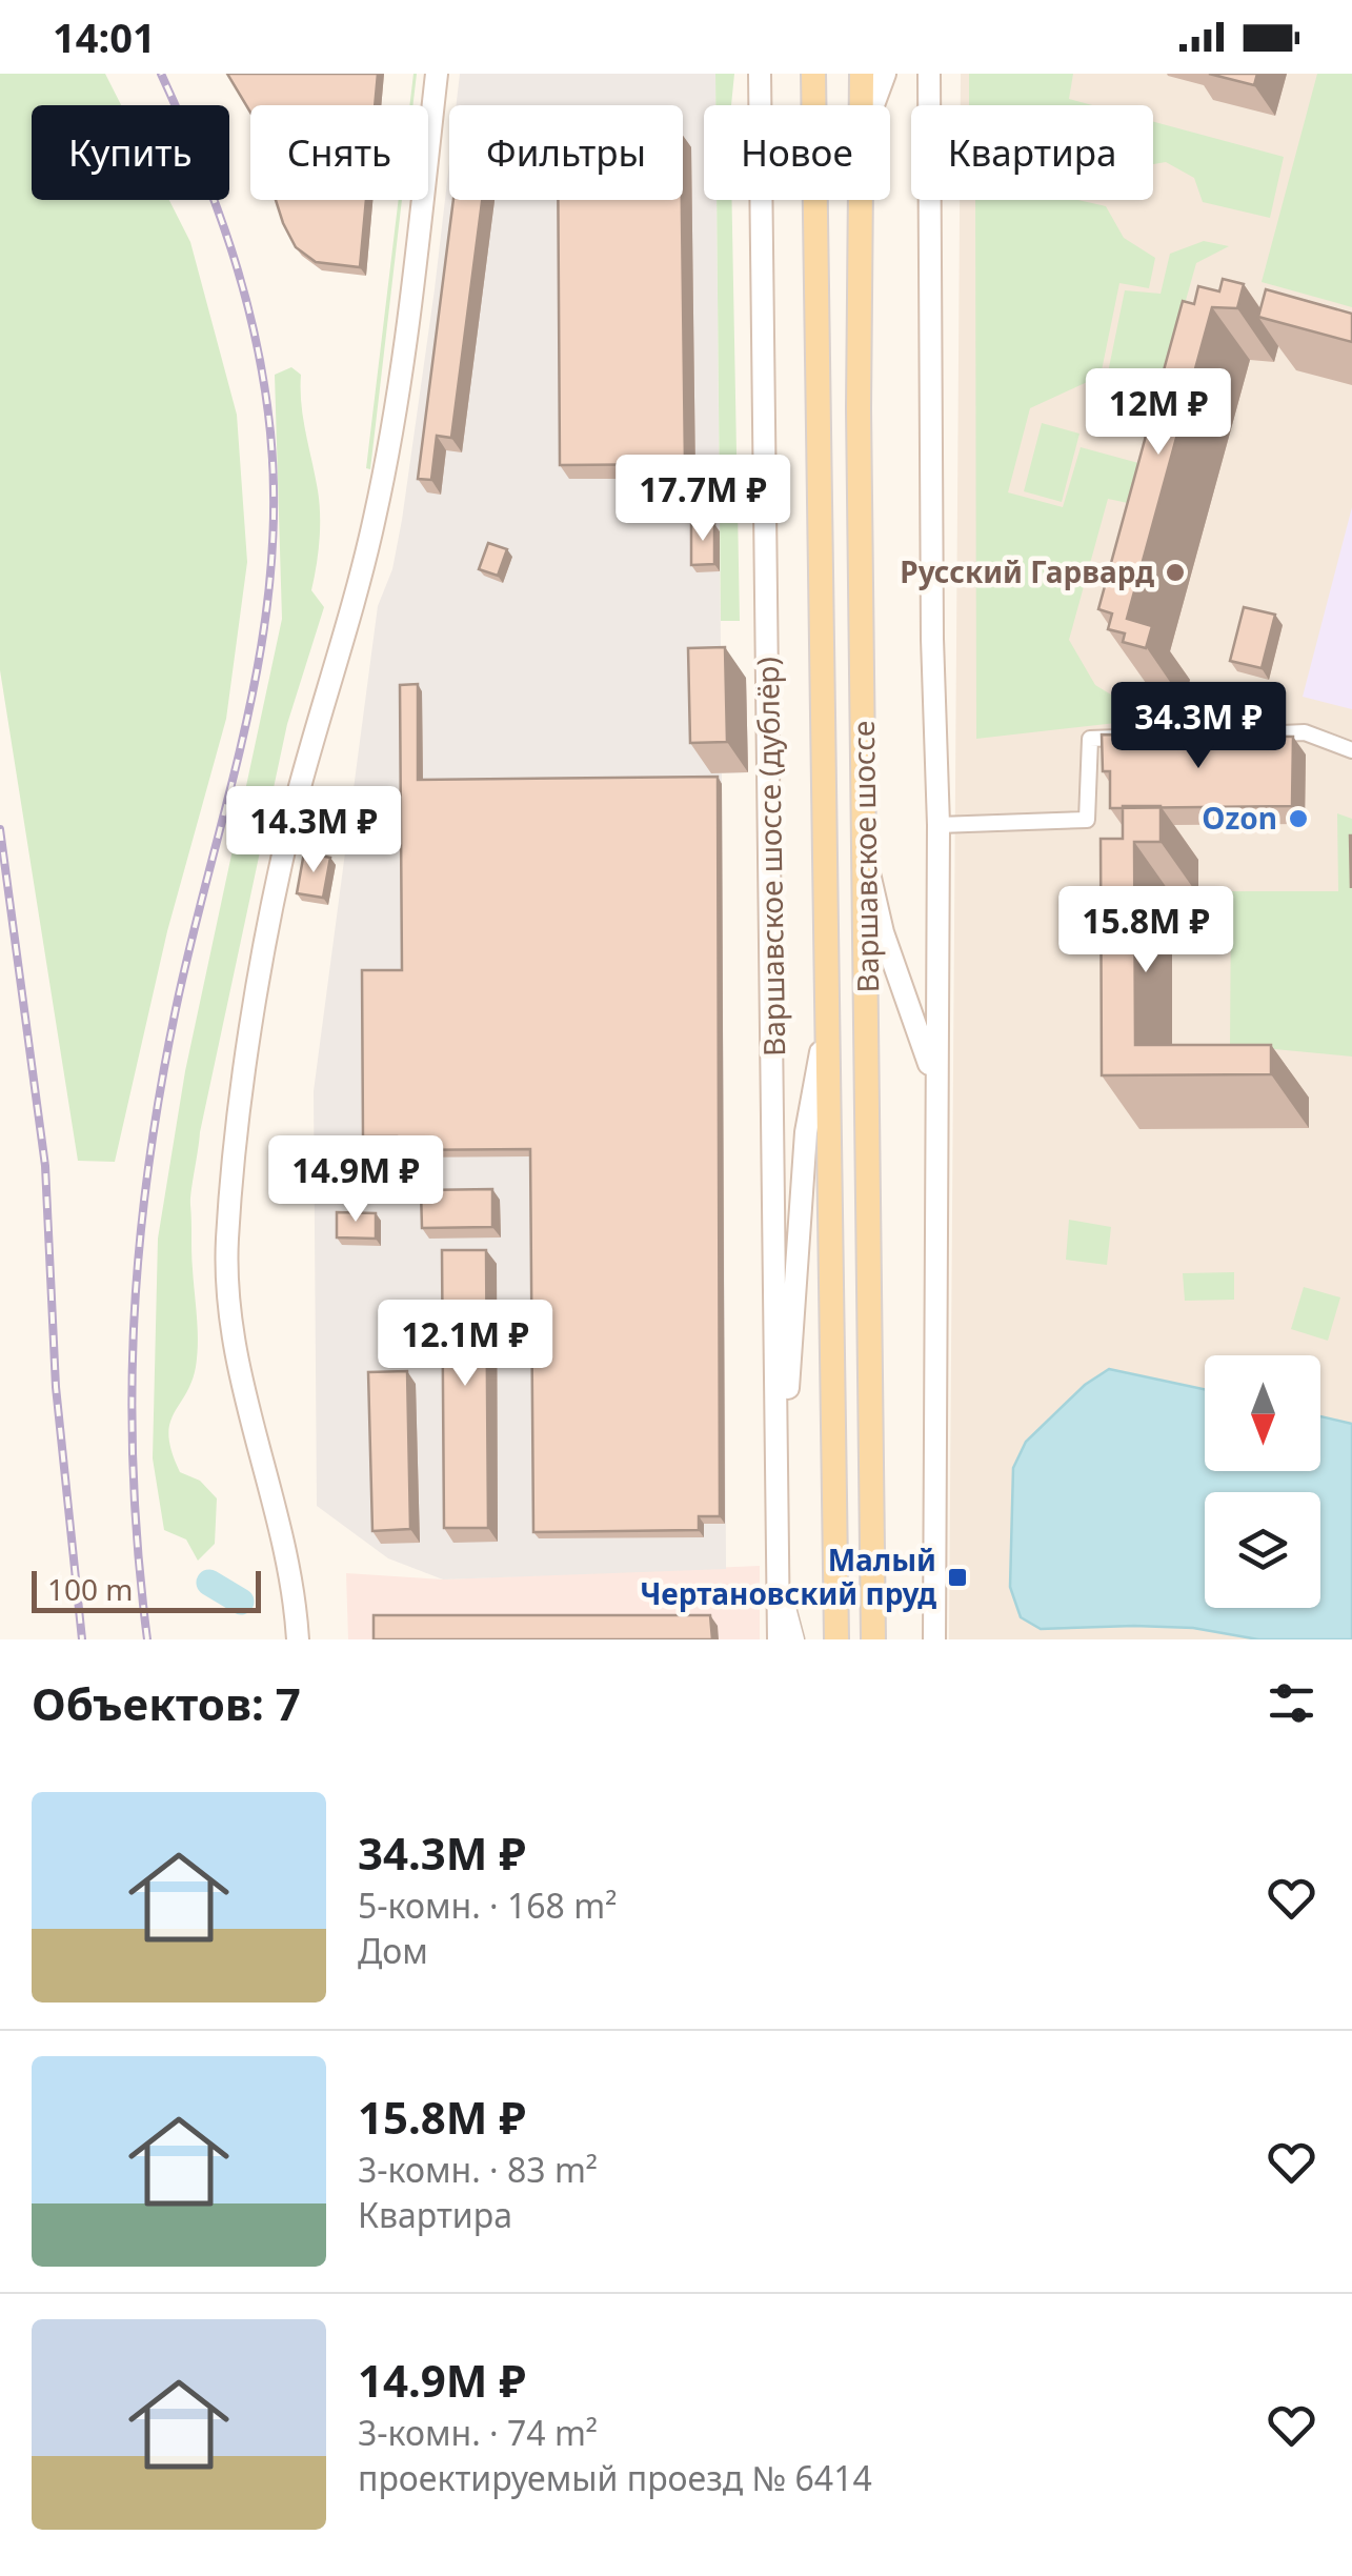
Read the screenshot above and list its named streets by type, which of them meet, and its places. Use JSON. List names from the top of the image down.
{
  "streets": {
    "main road": ["Варшавское шоссе (дублёр)", "Варшавское шоссе"]
  },
  "places": {
    "other": ["Русский Гарвард", "Ozon"],
    "transit": ["Малый Чертановский пруд"]
  },
  "scale_bar": "100 m",
  "north": "bottom",
  "page": {
    "status": "14:01",
    "chip": [
      "Купить",
      "Снять",
      "Фильтры",
      "Новое",
      "Квартира"
    ],
    "price": [
      "12M ₽",
      "17.7M ₽",
      "34.3M ₽",
      "14.3M ₽",
      "15.8M ₽",
      "14.9M ₽",
      "12.1M ₽"
    ],
    "scale": "100 m",
    "heading": "Объектов: 7",
    "list": [
      {
        "name": "34.3M ₽",
        "note": "5-комн. · 168 m² · Дом"
      },
      {
        "name": "15.8M ₽",
        "note": "3-комн. · 83 m² · Квартира"
      },
      {
        "name": "14.9M ₽",
        "note": "3-комн. · 74 m² · проектируемый проезд № 6414"
      }
    ]
  }
}
